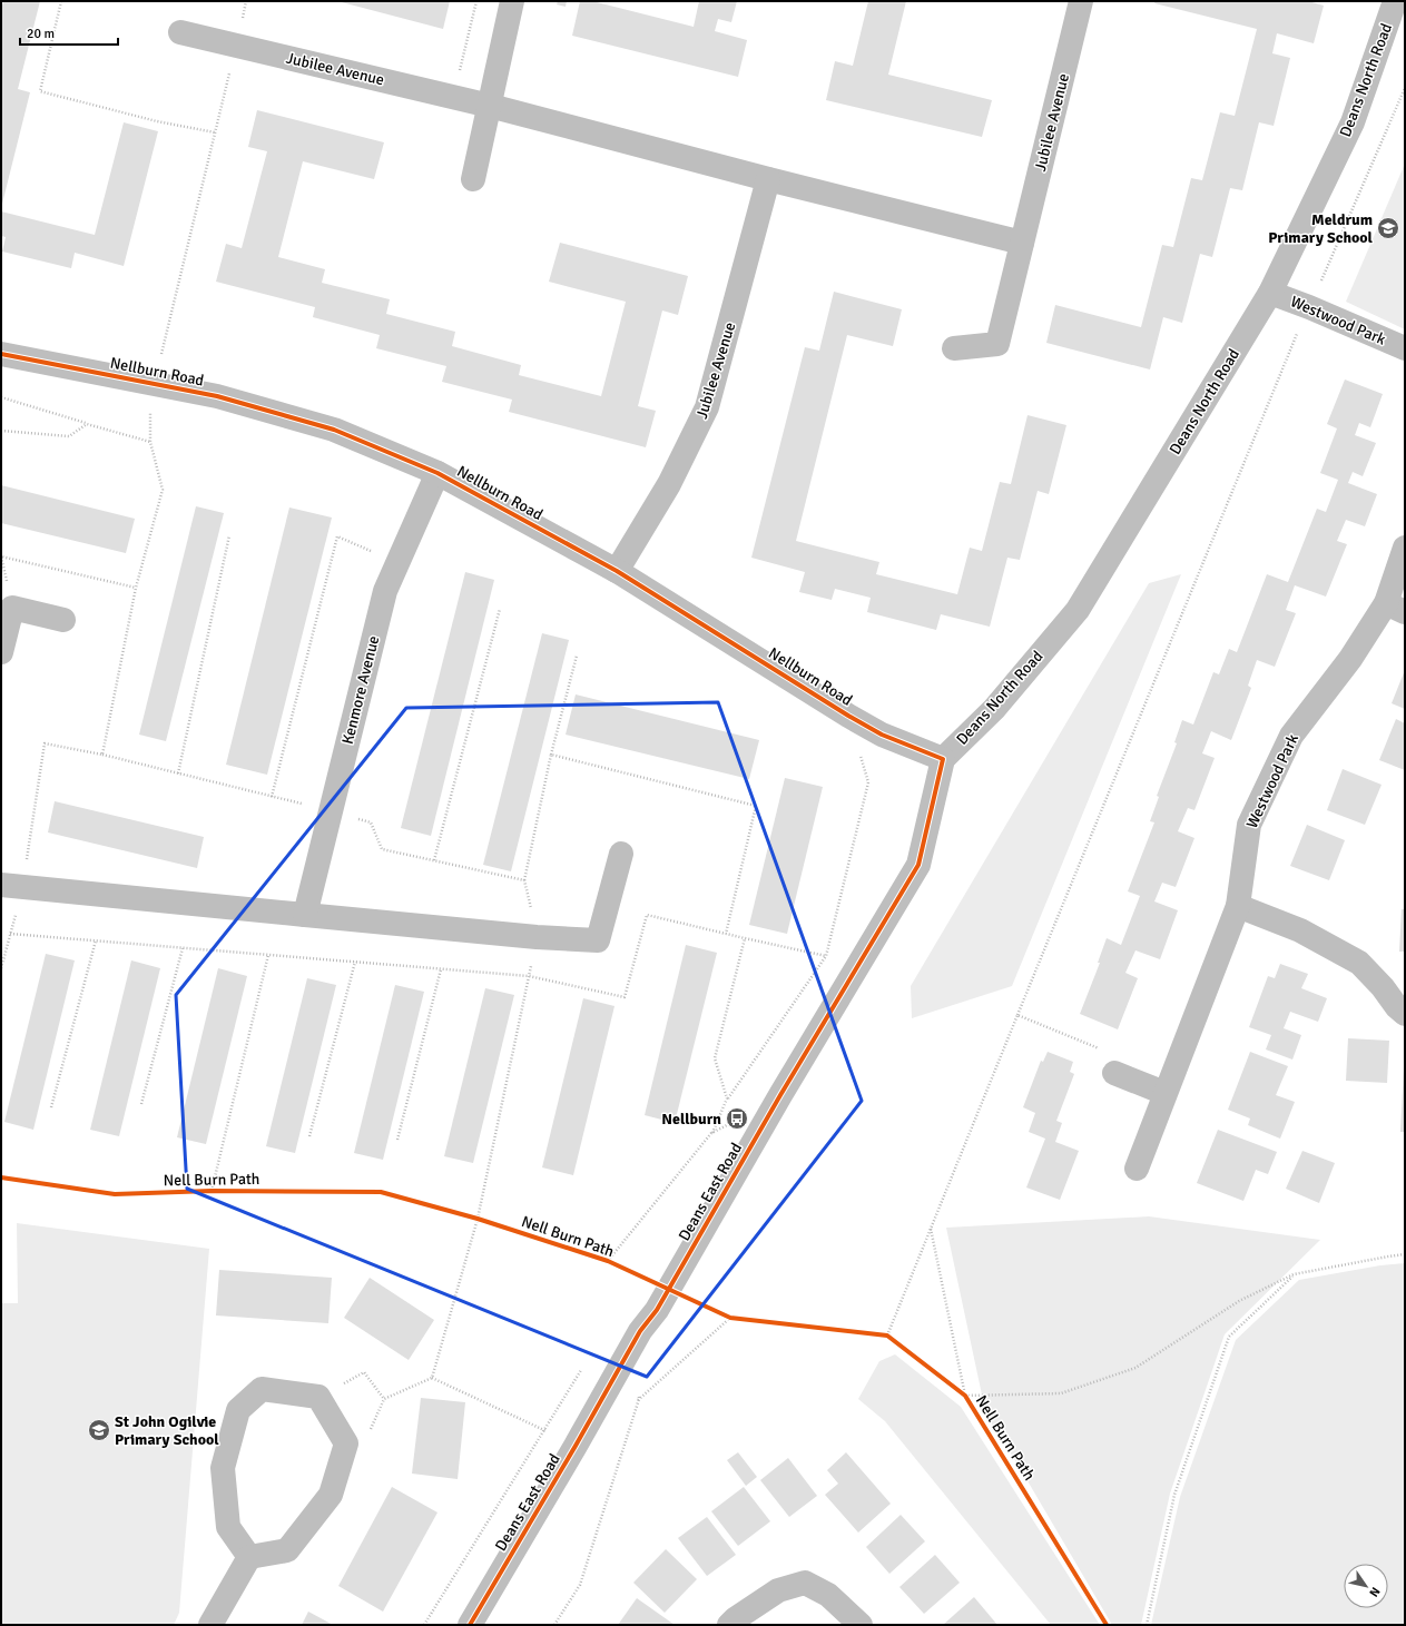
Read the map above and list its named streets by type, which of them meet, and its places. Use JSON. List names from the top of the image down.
{
  "streets": {
    "street": [
      "Jubilee Avenue",
      "Deans North Road",
      "Westwood Park",
      "Nellburn Road",
      "Kenmore Avenue",
      "Deans East Road"
    ],
    "cycle path": ["Nell Burn Path"]
  },
  "crossings": [
    ["Jubilee Avenue", "Nellburn Road"],
    ["Deans North Road", "Westwood Park"],
    ["Deans North Road", "Nellburn Road"],
    ["Deans North Road", "Deans East Road"],
    ["Nellburn Road", "Kenmore Avenue"],
    ["Nellburn Road", "Deans East Road"]
  ],
  "places": {
    "school or university": ["Meldrum Primary School", "St John Ogilvie Primary School"],
    "bus stop": ["Nellburn"]
  },
  "scale_bar": "20 m",
  "north": "bottom right"
}
